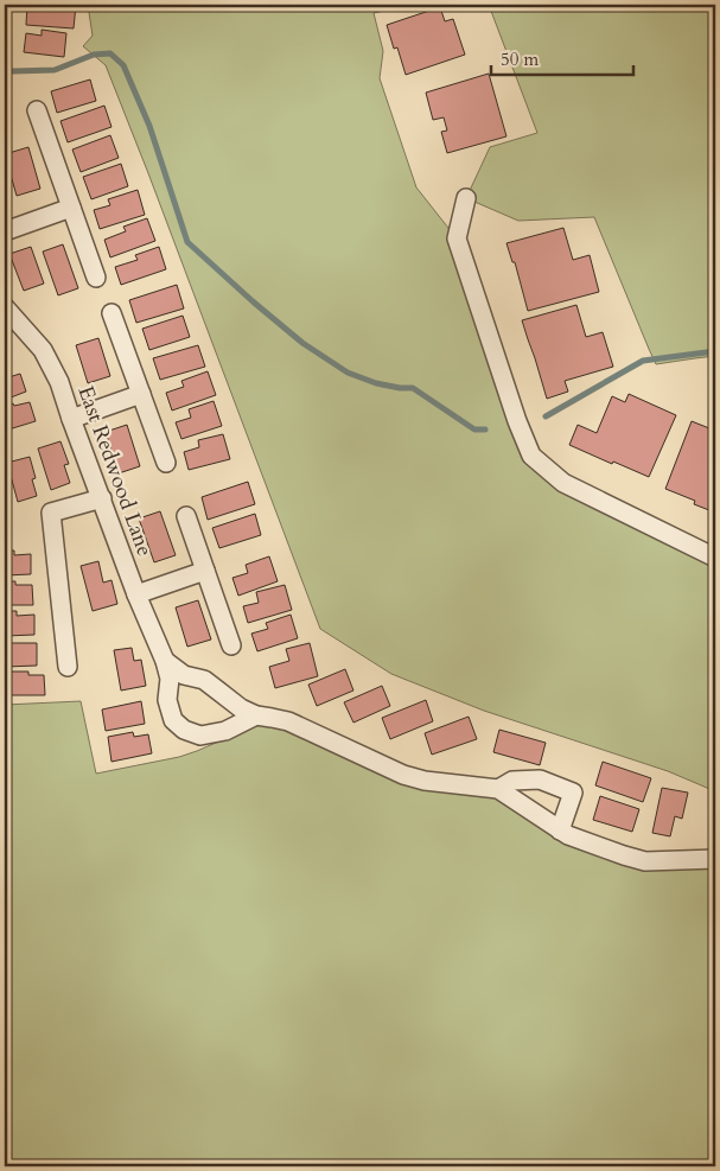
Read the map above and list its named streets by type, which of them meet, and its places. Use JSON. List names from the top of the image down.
{
  "streets": {
    "street": ["East Redwood Lane"]
  },
  "scale_bar": "50 m"
}
